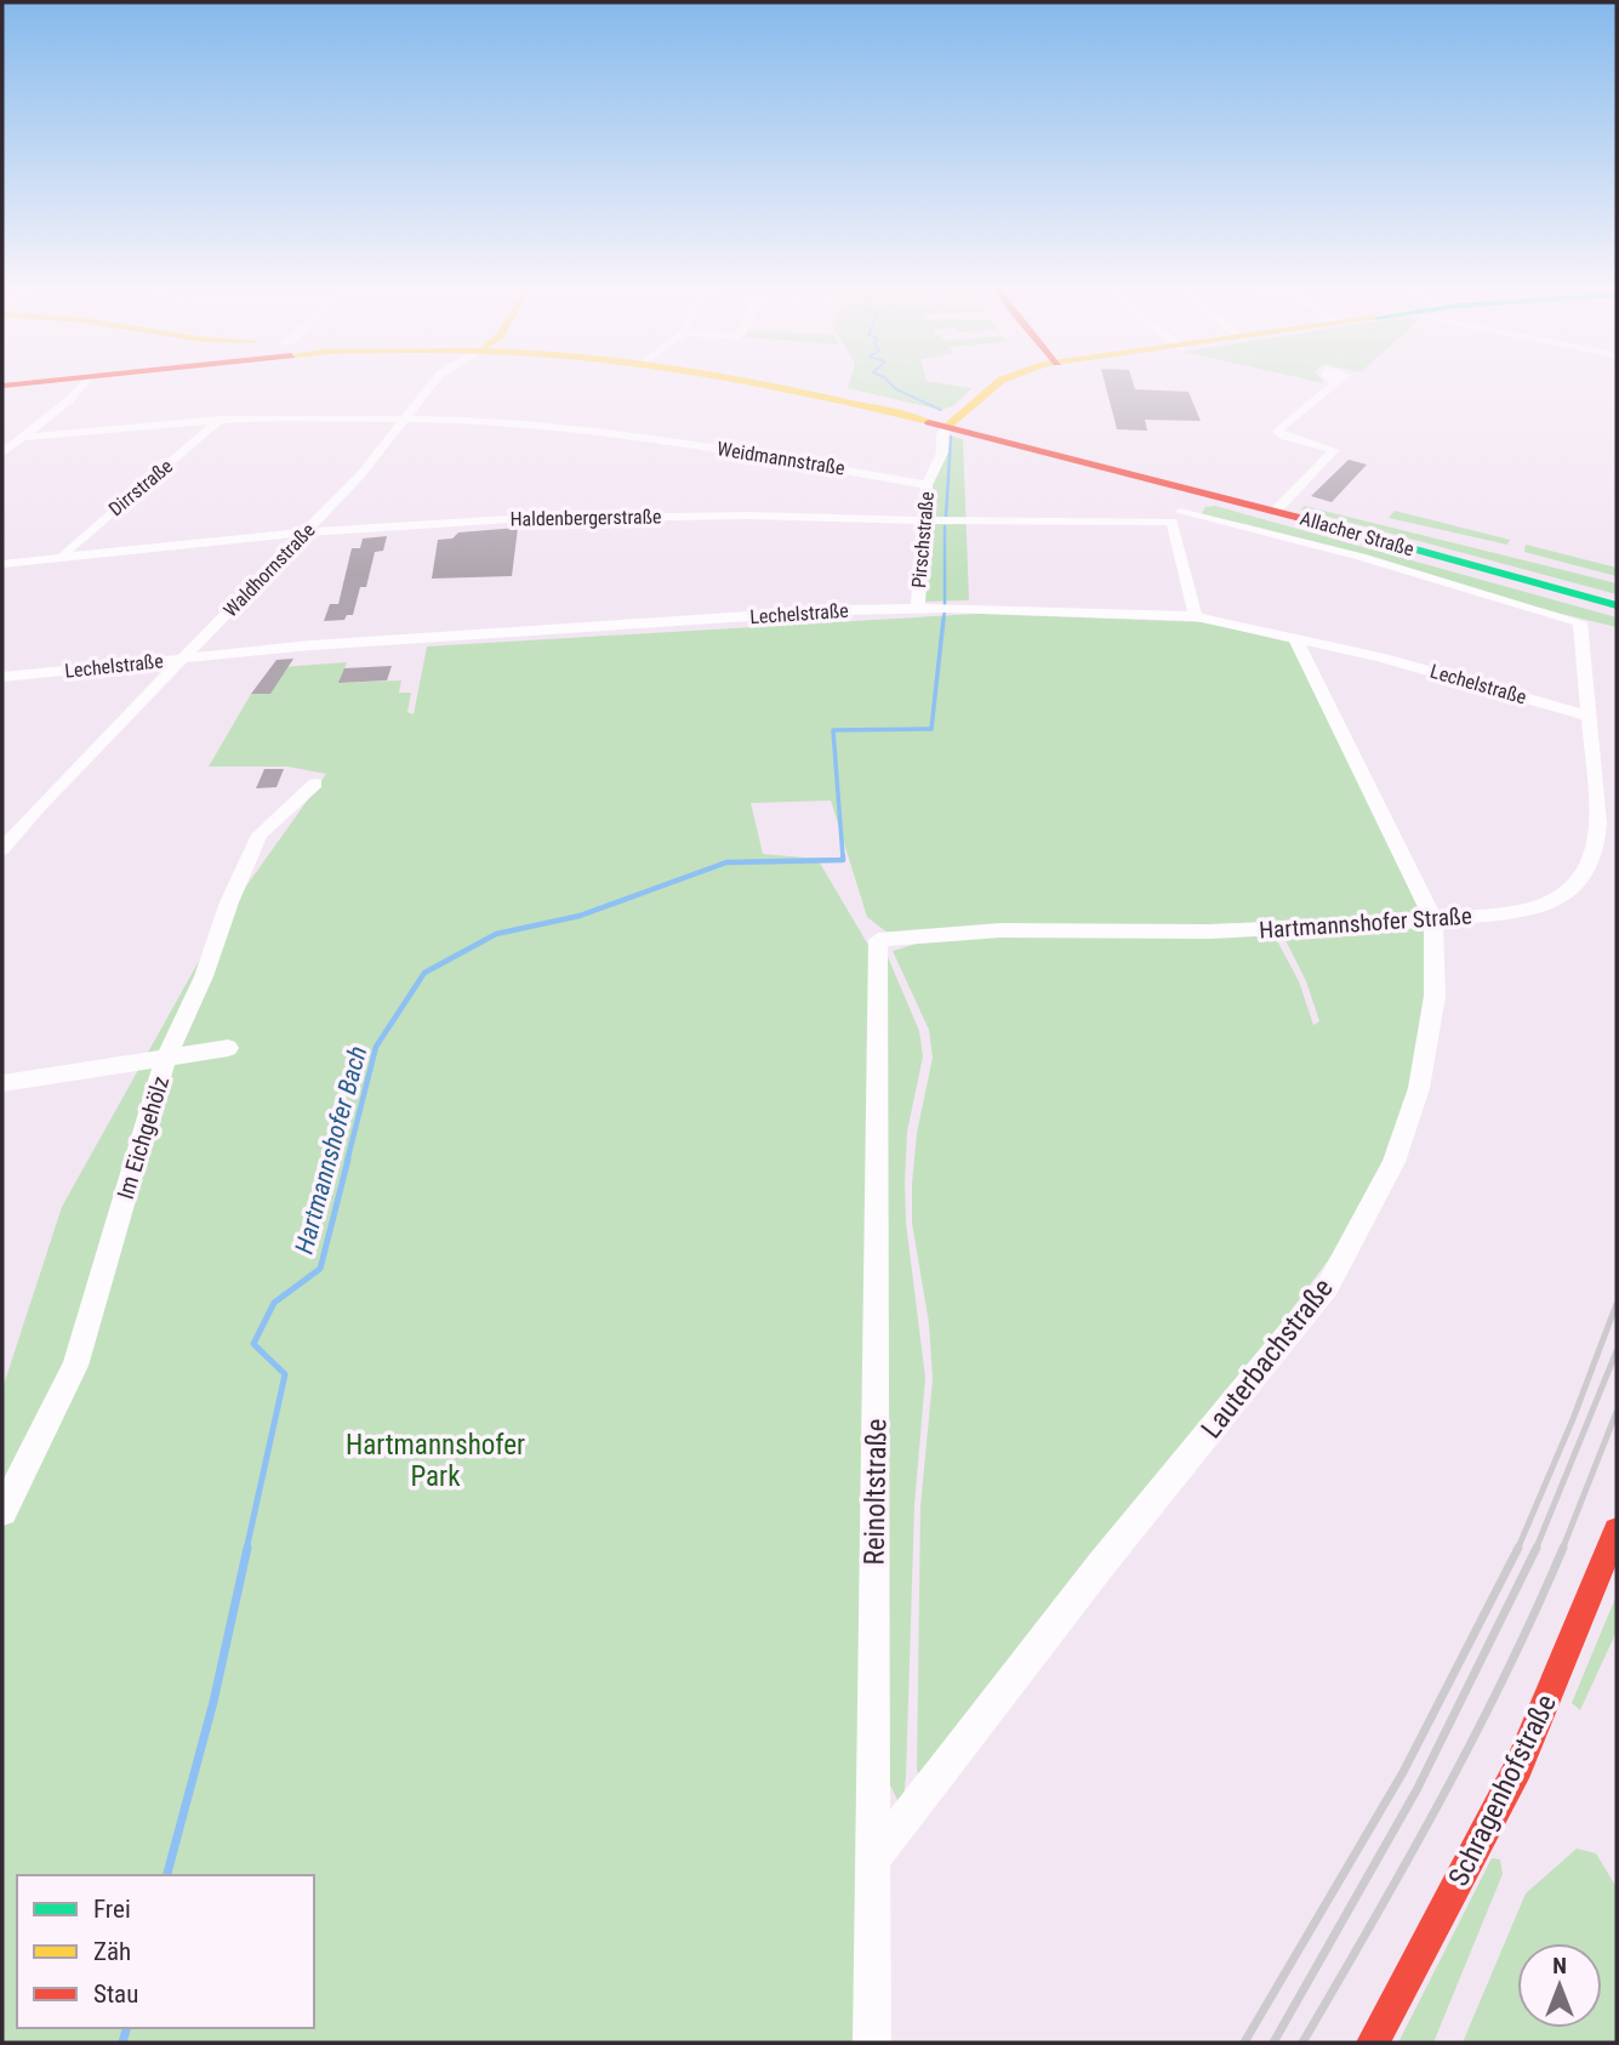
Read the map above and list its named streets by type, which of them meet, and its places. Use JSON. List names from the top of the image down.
{
  "streets": {
    "street": [
      "Weidmannstraße",
      "Dirrstraße",
      "Haldenbergerstraße",
      "Allacher Straße",
      "Pirschstraße",
      "Waldhornstraße",
      "Lechelstraße",
      "Hartmannshofer Straße",
      "Im Eichgehölz",
      "Lauterbachstraße",
      "Reinoltstraße",
      "Schragenhofstraße"
    ]
  },
  "crossings": [
    ["Weidmannstraße", "Dirrstraße"],
    ["Weidmannstraße", "Pirschstraße"],
    ["Weidmannstraße", "Waldhornstraße"],
    ["Dirrstraße", "Haldenbergerstraße"],
    ["Haldenbergerstraße", "Pirschstraße"],
    ["Haldenbergerstraße", "Waldhornstraße"],
    ["Haldenbergerstraße", "Hartmannshofer Straße"],
    ["Allacher Straße", "Pirschstraße"],
    ["Pirschstraße", "Lechelstraße"],
    ["Waldhornstraße", "Lechelstraße"],
    ["Lechelstraße", "Hartmannshofer Straße"],
    ["Lechelstraße", "Lauterbachstraße"],
    ["Hartmannshofer Straße", "Lauterbachstraße"],
    ["Hartmannshofer Straße", "Reinoltstraße"],
    ["Lauterbachstraße", "Reinoltstraße"]
  ],
  "water": ["Hartmannshofer Bach"],
  "parks": ["Hartmannshofer Park"],
  "legend": ["Frei", "Zäh", "Stau"],
  "north": "top"
}
